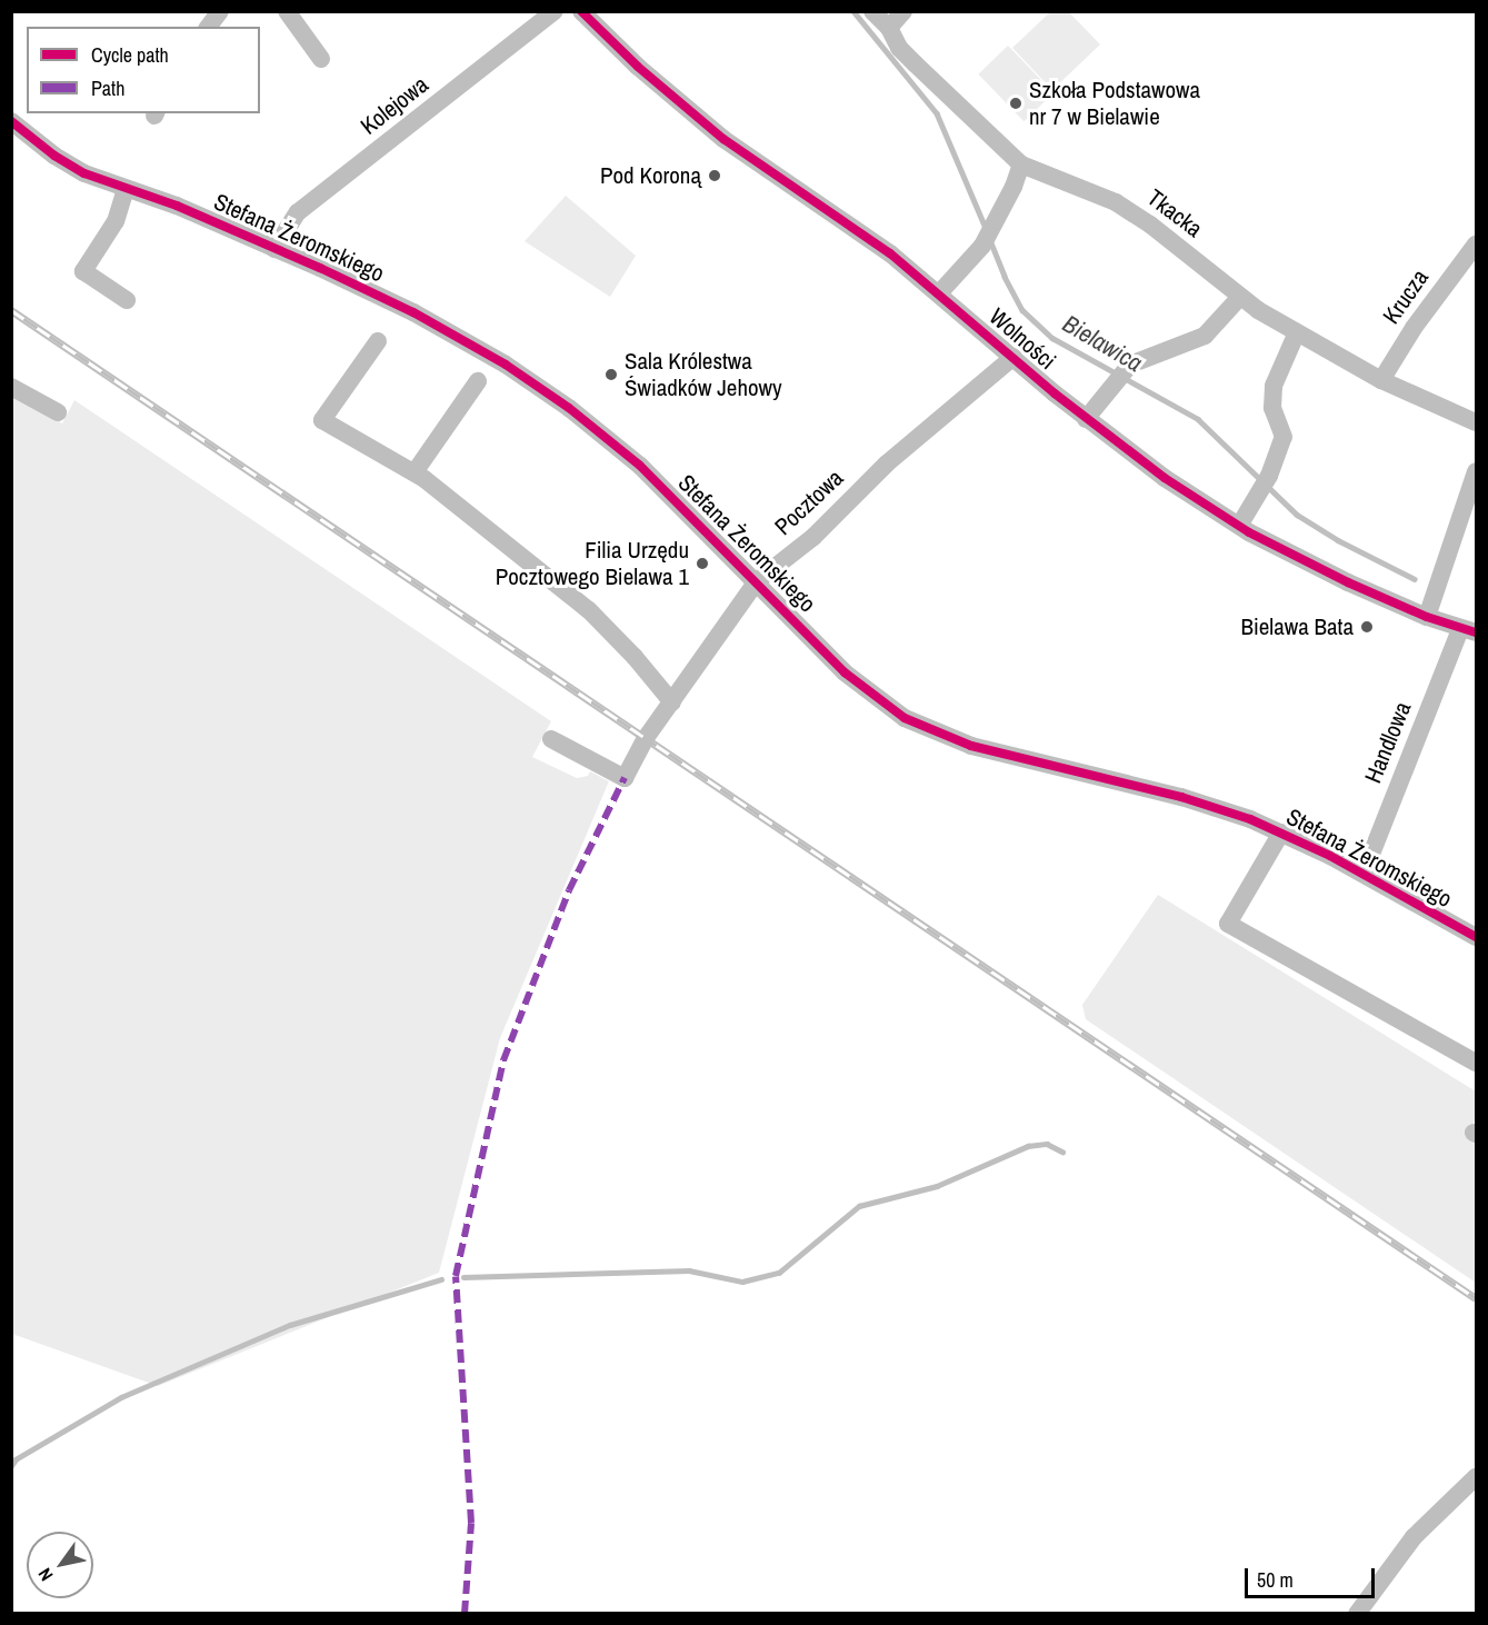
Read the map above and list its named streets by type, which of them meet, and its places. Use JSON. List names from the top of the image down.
{
  "streets": {
    "street": [
      "Kolejowa",
      "Tkacka",
      "Stefana Żeromskiego",
      "Krucza",
      "Wolności",
      "Pocztowa",
      "Handlowa"
    ]
  },
  "crossings": [
    ["Kolejowa", "Stefana Żeromskiego"],
    ["Tkacka", "Krucza"],
    ["Stefana Żeromskiego", "Pocztowa"],
    ["Stefana Żeromskiego", "Handlowa"],
    ["Wolności", "Pocztowa"],
    ["Wolności", "Handlowa"]
  ],
  "water": ["Bielawica"],
  "places": [
    "Szkoła Podstawowa nr 7 w Bielawie",
    "Pod Koroną",
    "Sala Królestwa Świadków Jehowy",
    "Filia Urzędu Pocztowego Bielawa 1",
    "Bielawa Bata"
  ],
  "legend": ["Cycle path", "Path"],
  "scale_bar": "50 m",
  "north": "bottom left"
}
